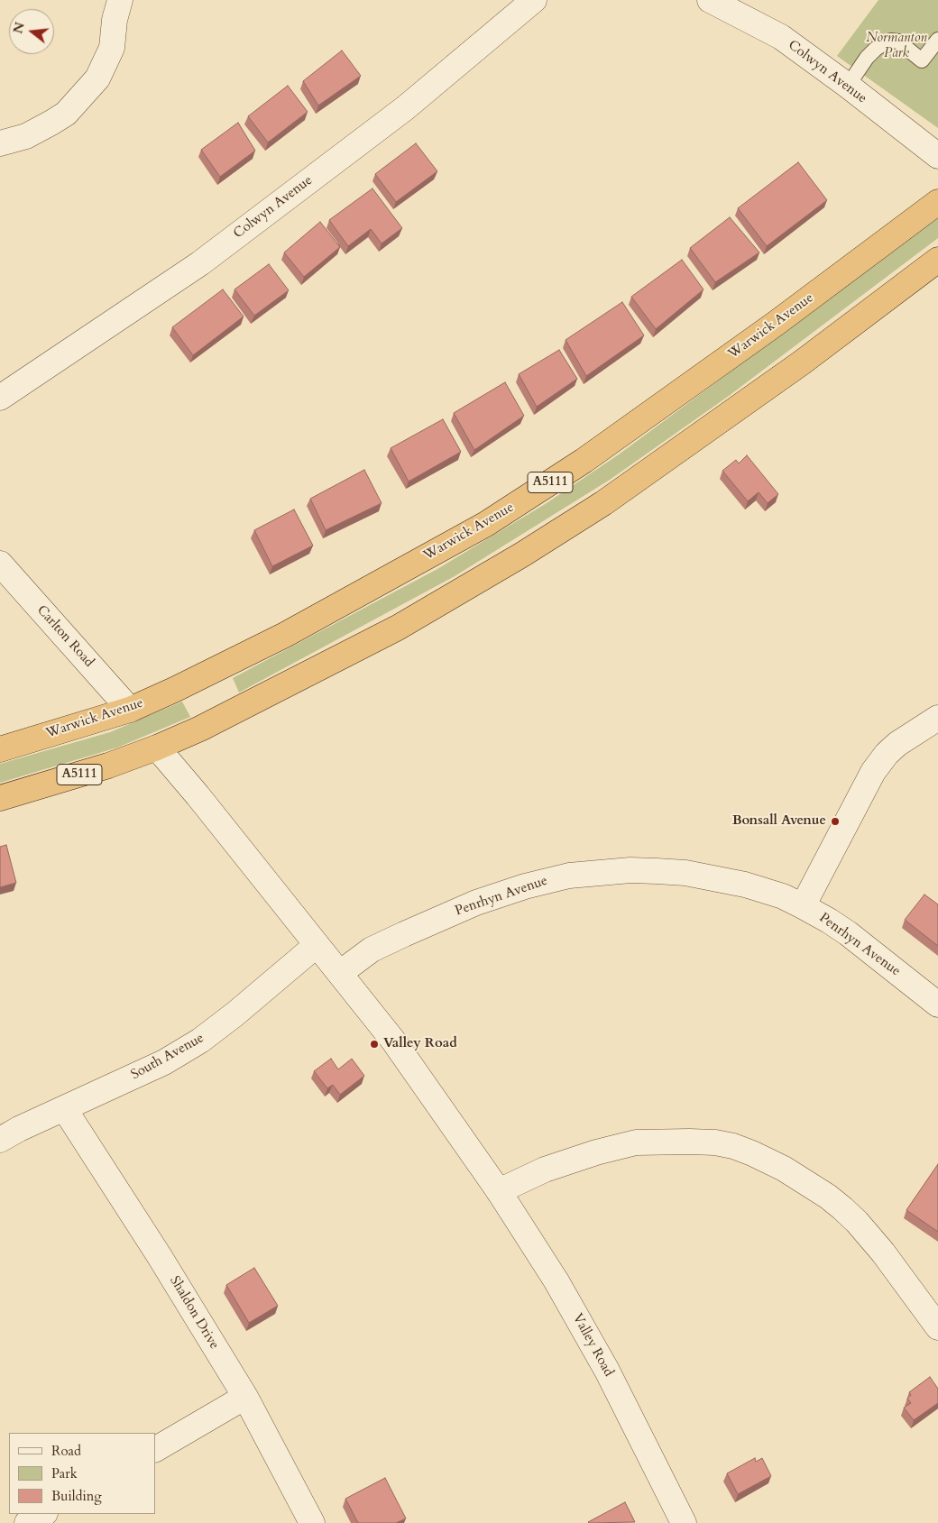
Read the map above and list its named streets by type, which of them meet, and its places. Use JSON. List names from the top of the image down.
{
  "streets": {
    "highway": ["Warwick Avenue", "A5111"],
    "street": [
      "Colwyn Avenue",
      "Carlton Road",
      "Penrhyn Avenue",
      "South Avenue",
      "Shaldon Drive",
      "Valley Road"
    ]
  },
  "crossings": [
    ["Warwick Avenue", "Carlton Road"],
    ["A5111", "Valley Road"],
    ["Penrhyn Avenue", "Valley Road"],
    ["South Avenue", "Shaldon Drive"],
    ["South Avenue", "Valley Road"]
  ],
  "parks": ["Normanton Park"],
  "places": ["Bonsall Avenue", "Valley Road"],
  "legend": ["Road", "Park", "Building"],
  "north": "left"
}
